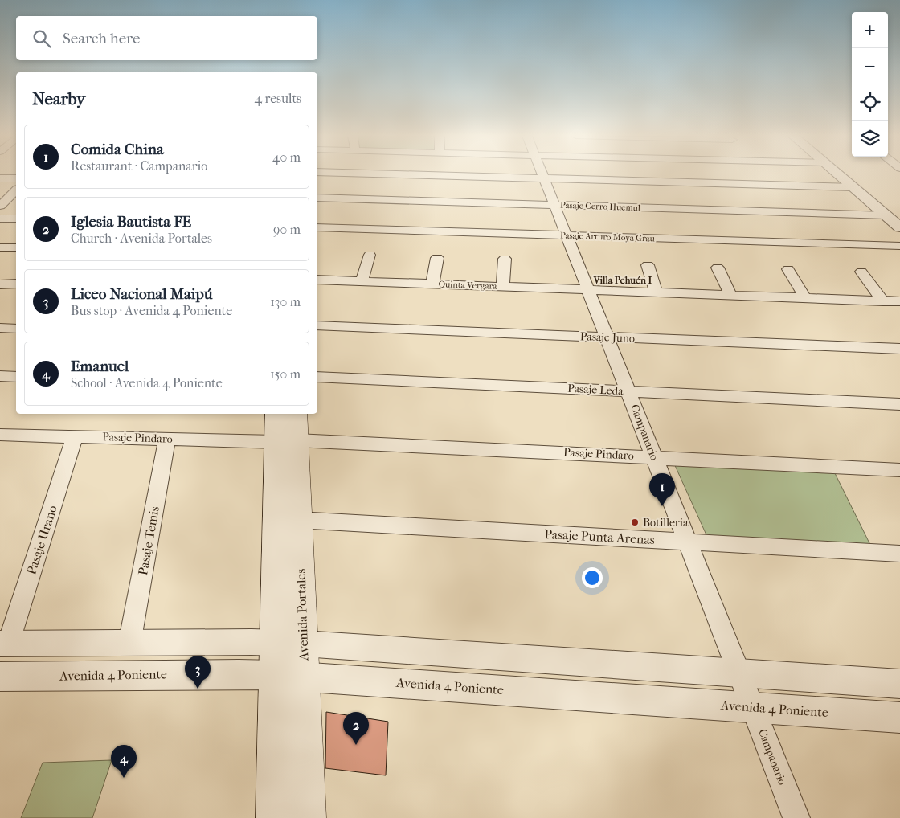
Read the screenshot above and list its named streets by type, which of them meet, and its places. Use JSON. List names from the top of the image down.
{
  "streets": {
    "main road": ["Avenida Portales"],
    "street": [
      "Pasaje Cerro Huemul",
      "Pasaje Arturo Moya Grau",
      "Quinta Vergara",
      "Pasaje Juno",
      "Pasaje Leda",
      "Campanario",
      "Pasaje Pindaro",
      "Pasaje Punta Arenas",
      "Pasaje Urano",
      "Pasaje Temis",
      "Avenida 4 Poniente"
    ]
  },
  "crossings": [
    ["Pasaje Cerro Huemul", "Campanario"],
    ["Pasaje Arturo Moya Grau", "Campanario"],
    ["Quinta Vergara", "Campanario"],
    ["Pasaje Juno", "Campanario"],
    ["Pasaje Leda", "Campanario"],
    ["Campanario", "Pasaje Pindaro"],
    ["Campanario", "Pasaje Punta Arenas"],
    ["Campanario", "Avenida 4 Poniente"],
    ["Pasaje Pindaro", "Pasaje Urano"],
    ["Pasaje Pindaro", "Pasaje Temis"],
    ["Pasaje Pindaro", "Avenida Portales"],
    ["Pasaje Punta Arenas", "Avenida Portales"],
    ["Pasaje Urano", "Avenida 4 Poniente"],
    ["Pasaje Temis", "Avenida 4 Poniente"],
    ["Avenida Portales", "Avenida 4 Poniente"]
  ],
  "districts": ["Villa Pehuén I"],
  "places": ["Botilleria"],
  "page": {
    "map_buttons": ["+", "−"],
    "search": "Search here",
    "heading": ["Nearby", "4 results"],
    "list": [
      {
        "mark": "1",
        "name": "Comida China",
        "note": "Restaurant · Campanario",
        "value": "40 m"
      },
      {
        "mark": "2",
        "name": "Iglesia Bautista FE",
        "note": "Church · Avenida Portales",
        "value": "90 m"
      },
      {
        "mark": "3",
        "name": "Liceo Nacional Maipú",
        "note": "Bus stop · Avenida 4 Poniente",
        "value": "130 m"
      },
      {
        "mark": "4",
        "name": "Emanuel",
        "note": "School · Avenida 4 Poniente",
        "value": "150 m"
      }
    ],
    "pins": [
      "1",
      "3",
      "2",
      "4"
    ]
  }
}
